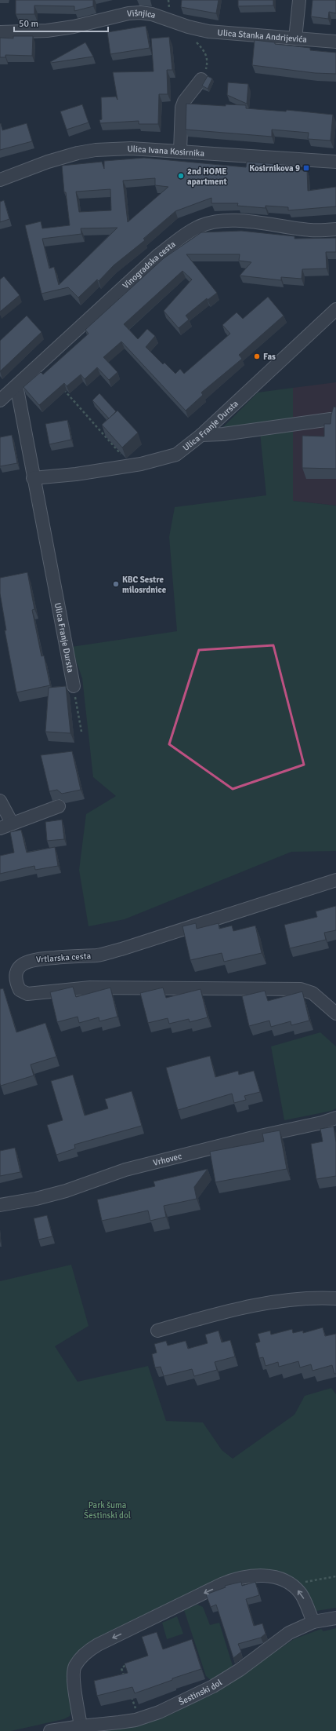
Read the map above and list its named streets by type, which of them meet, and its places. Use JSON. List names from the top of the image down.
{
  "streets": {
    "street": [
      "Višnjica",
      "Ulica Stanka Andrijevića",
      "Ulica Ivana Kosirnika",
      "Vinogradska cesta",
      "Ulica Franje Dursta",
      "Vrtlarska cesta",
      "Vrhovec",
      "Šestinski dol"
    ]
  },
  "crossings": [
    ["Višnjica", "Ulica Stanka Andrijevića"],
    ["Vinogradska cesta", "Ulica Franje Dursta"]
  ],
  "parks": ["Park šuma Šestinski dol"],
  "places": {
    "transit": ["Kosirnikova 9"],
    "other": ["2nd HOME apartment", "Fas", "KBC Sestre milosrdnice"]
  },
  "scale_bar": "50 m"
}
